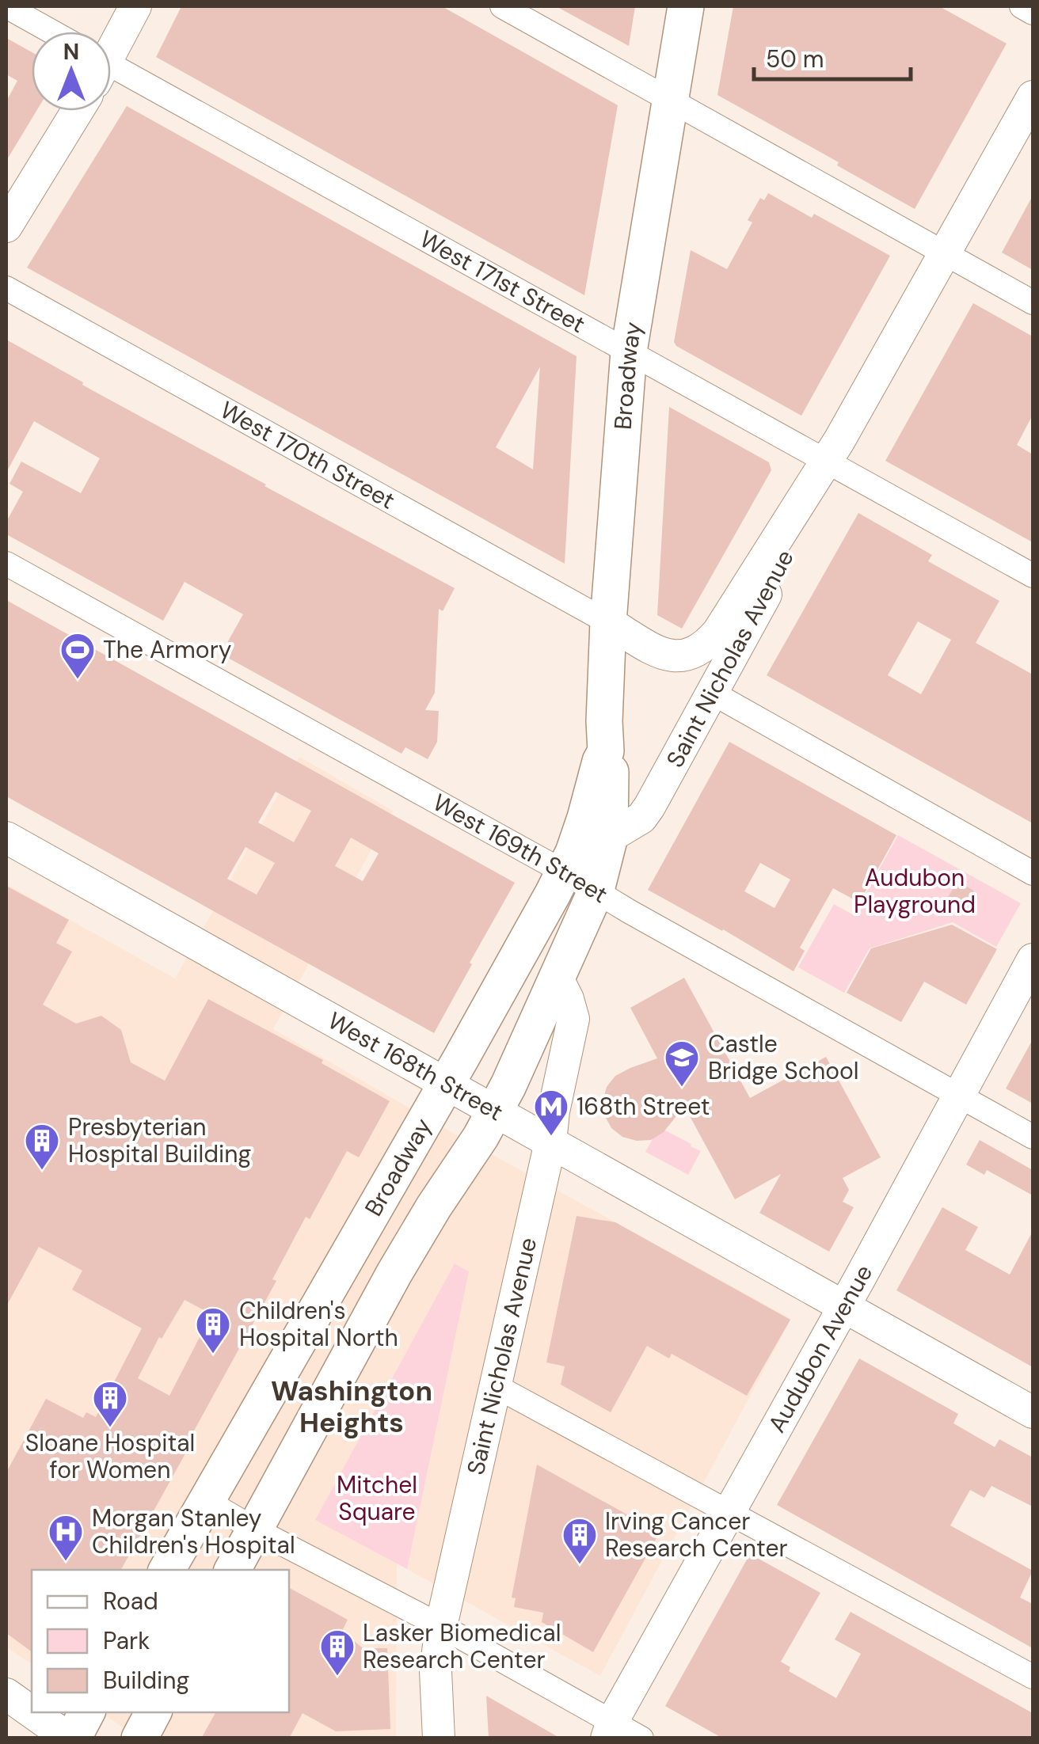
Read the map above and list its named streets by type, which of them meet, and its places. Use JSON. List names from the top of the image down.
{
  "streets": {
    "main road": [
      "Broadway",
      "Saint Nicholas Avenue",
      "West 168th Street",
      "Audubon Avenue"
    ],
    "street": ["West 171st Street", "West 170th Street", "West 169th Street"]
  },
  "crossings": [
    ["West 171st Street", "Broadway"],
    ["West 171st Street", "Saint Nicholas Avenue"],
    ["Broadway", "West 170th Street"],
    ["Broadway", "Saint Nicholas Avenue"],
    ["Broadway", "West 169th Street"],
    ["Broadway", "West 168th Street"],
    ["West 170th Street", "Saint Nicholas Avenue"],
    ["Saint Nicholas Avenue", "West 168th Street"],
    ["West 169th Street", "Audubon Avenue"],
    ["West 168th Street", "Audubon Avenue"]
  ],
  "districts": ["Washington Heights"],
  "parks": ["Audubon Playground", "Mitchel Square"],
  "places": {
    "sports": ["The Armory"],
    "school or university": ["Castle Bridge School"],
    "metro station": ["168th Street"],
    "building": [
      "Presbyterian Hospital Building",
      "Children's Hospital North",
      "Sloane Hospital for Women",
      "Irving Cancer Research Center",
      "Lasker Biomedical Research Center"
    ],
    "hospital": ["Morgan Stanley Children's Hospital"]
  },
  "legend": ["Road", "Park", "Building"],
  "scale_bar": "50 m",
  "north": "top"
}
